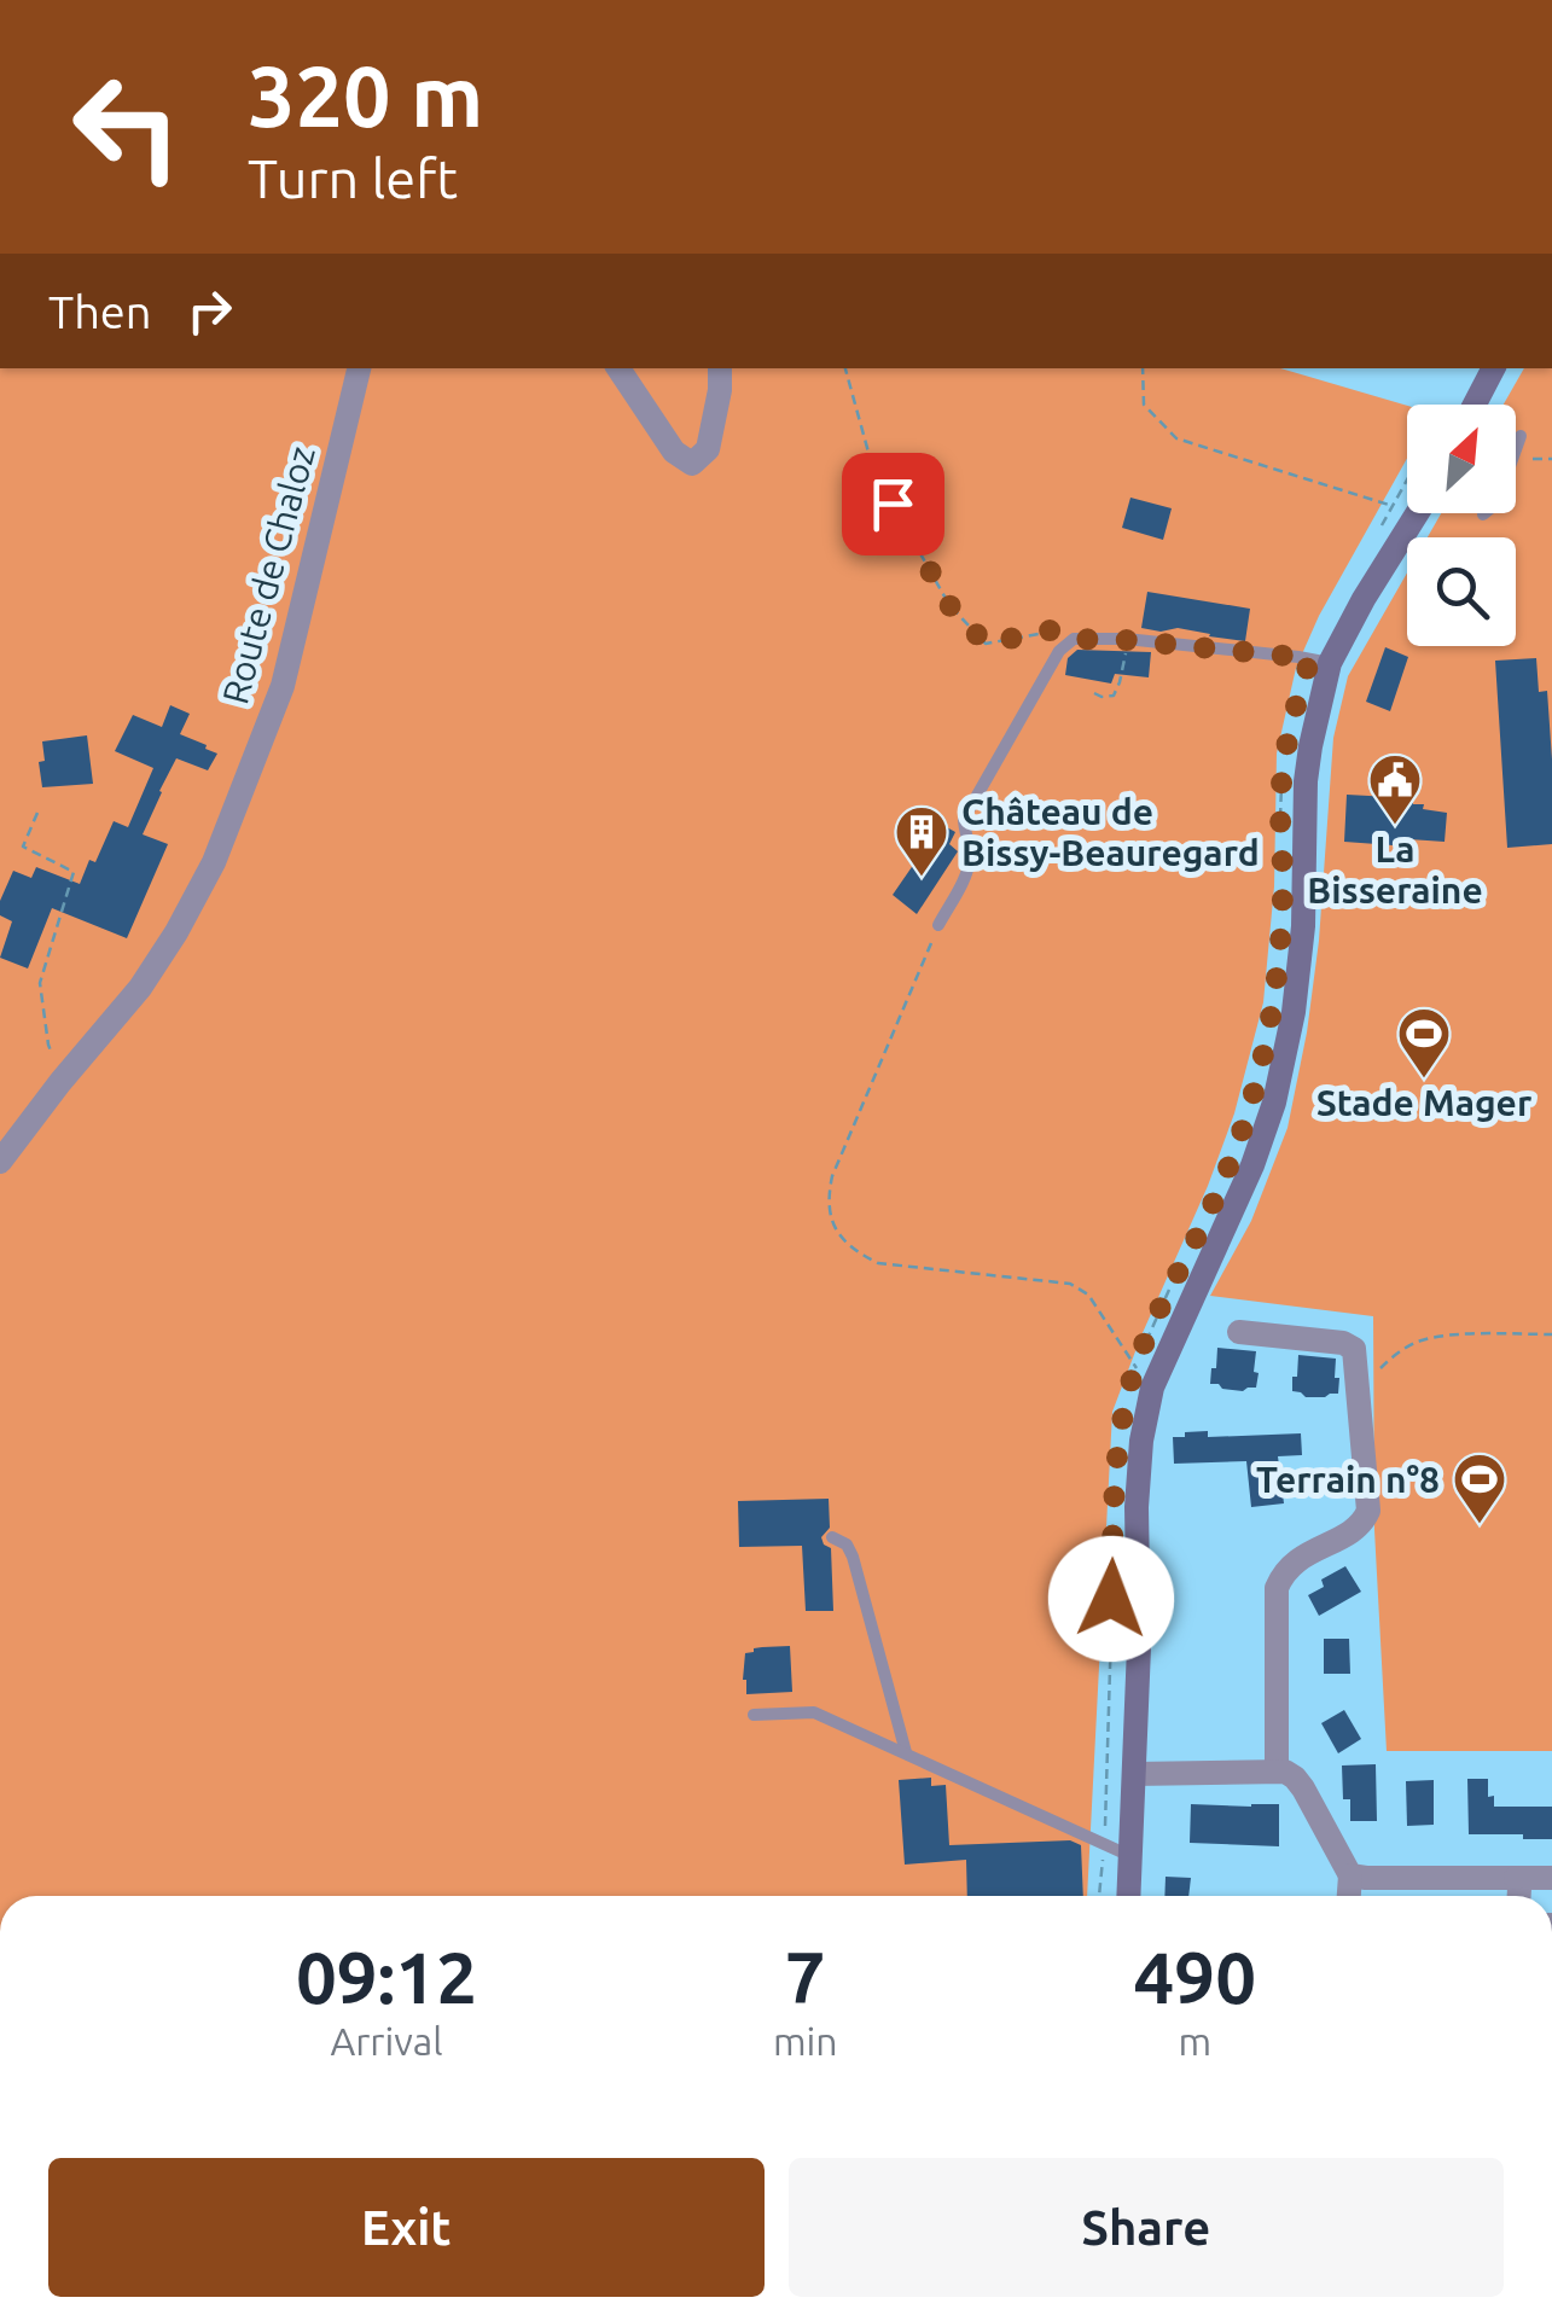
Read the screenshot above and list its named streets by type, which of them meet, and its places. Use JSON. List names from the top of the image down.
{
  "streets": {
    "street": ["Route de Chaloz"]
  },
  "places": {
    "public building": ["La Bisseraine"],
    "building": ["Château de Bissy-Beauregard"],
    "sports": ["Stade Mager", "Terrain n°8"]
  },
  "north": "top right",
  "page": {
    "turn": ["320 m", "Turn left"],
    "then": "Then",
    "eta": [
      "09:12",
      "Arrival",
      "7",
      "min",
      "490",
      "m"
    ],
    "buttons": ["Exit", "Share"]
  }
}
